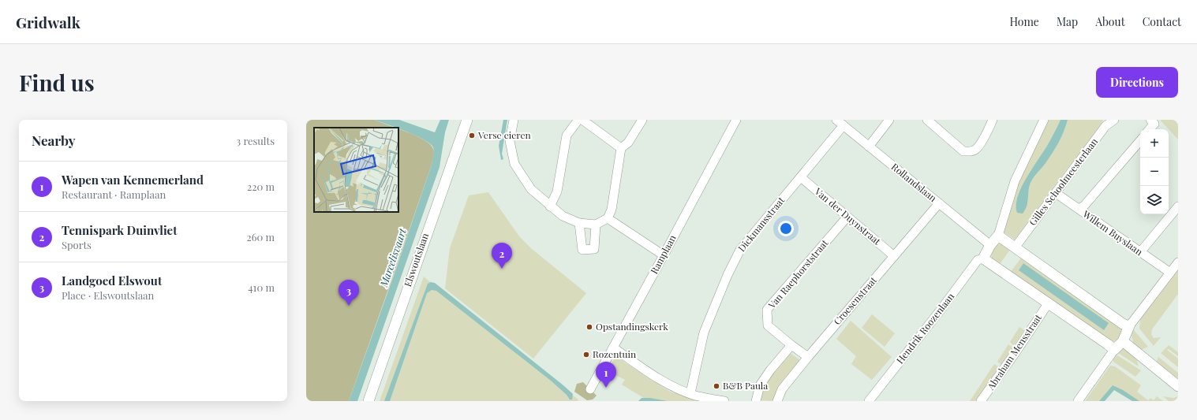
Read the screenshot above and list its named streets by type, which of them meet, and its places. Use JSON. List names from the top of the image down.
{
  "streets": {
    "street": [
      "Gilles Schoolmeesterlaan",
      "Rollandslaan",
      "Van der Duynstraat",
      "Dickmansstraat",
      "Willem Buyslaan",
      "Ramplaan",
      "Elswoutslaan",
      "Van Raephorststraat",
      "Croesenstraat",
      "Hendrik Roozenlaan",
      "Abraham Mensstraat"
    ]
  },
  "crossings": [
    ["Gilles Schoolmeesterlaan", "Willem Buyslaan"],
    ["Rollandslaan", "Dickmansstraat"],
    ["Rollandslaan", "Croesenstraat"],
    ["Van der Duynstraat", "Dickmansstraat"],
    ["Van der Duynstraat", "Van Raephorststraat"],
    ["Van der Duynstraat", "Croesenstraat"],
    ["Van Raephorststraat", "Croesenstraat"]
  ],
  "water": ["Marcelisvaart"],
  "places": [
    "Verse eieren",
    "Opstandingskerk",
    "Rozentuin",
    "B&B Paula"
  ],
  "page": {
    "header": "Gridwalk",
    "nav": [
      "Home",
      "Map",
      "About",
      "Contact"
    ],
    "buttons": "Directions",
    "title": "Find us",
    "heading": ["Nearby", "3 results"],
    "map_buttons": ["+", "−"],
    "list": [
      {
        "mark": "1",
        "name": "Wapen van Kennemerland",
        "note": "Restaurant · Ramplaan",
        "value": "220 m"
      },
      {
        "mark": "2",
        "name": "Tennispark Duinvliet",
        "note": "Sports",
        "value": "260 m"
      },
      {
        "mark": "3",
        "name": "Landgoed Elswout",
        "note": "Place · Elswoutslaan",
        "value": "410 m"
      }
    ],
    "pins": ["2", "3", "1"]
  }
}
